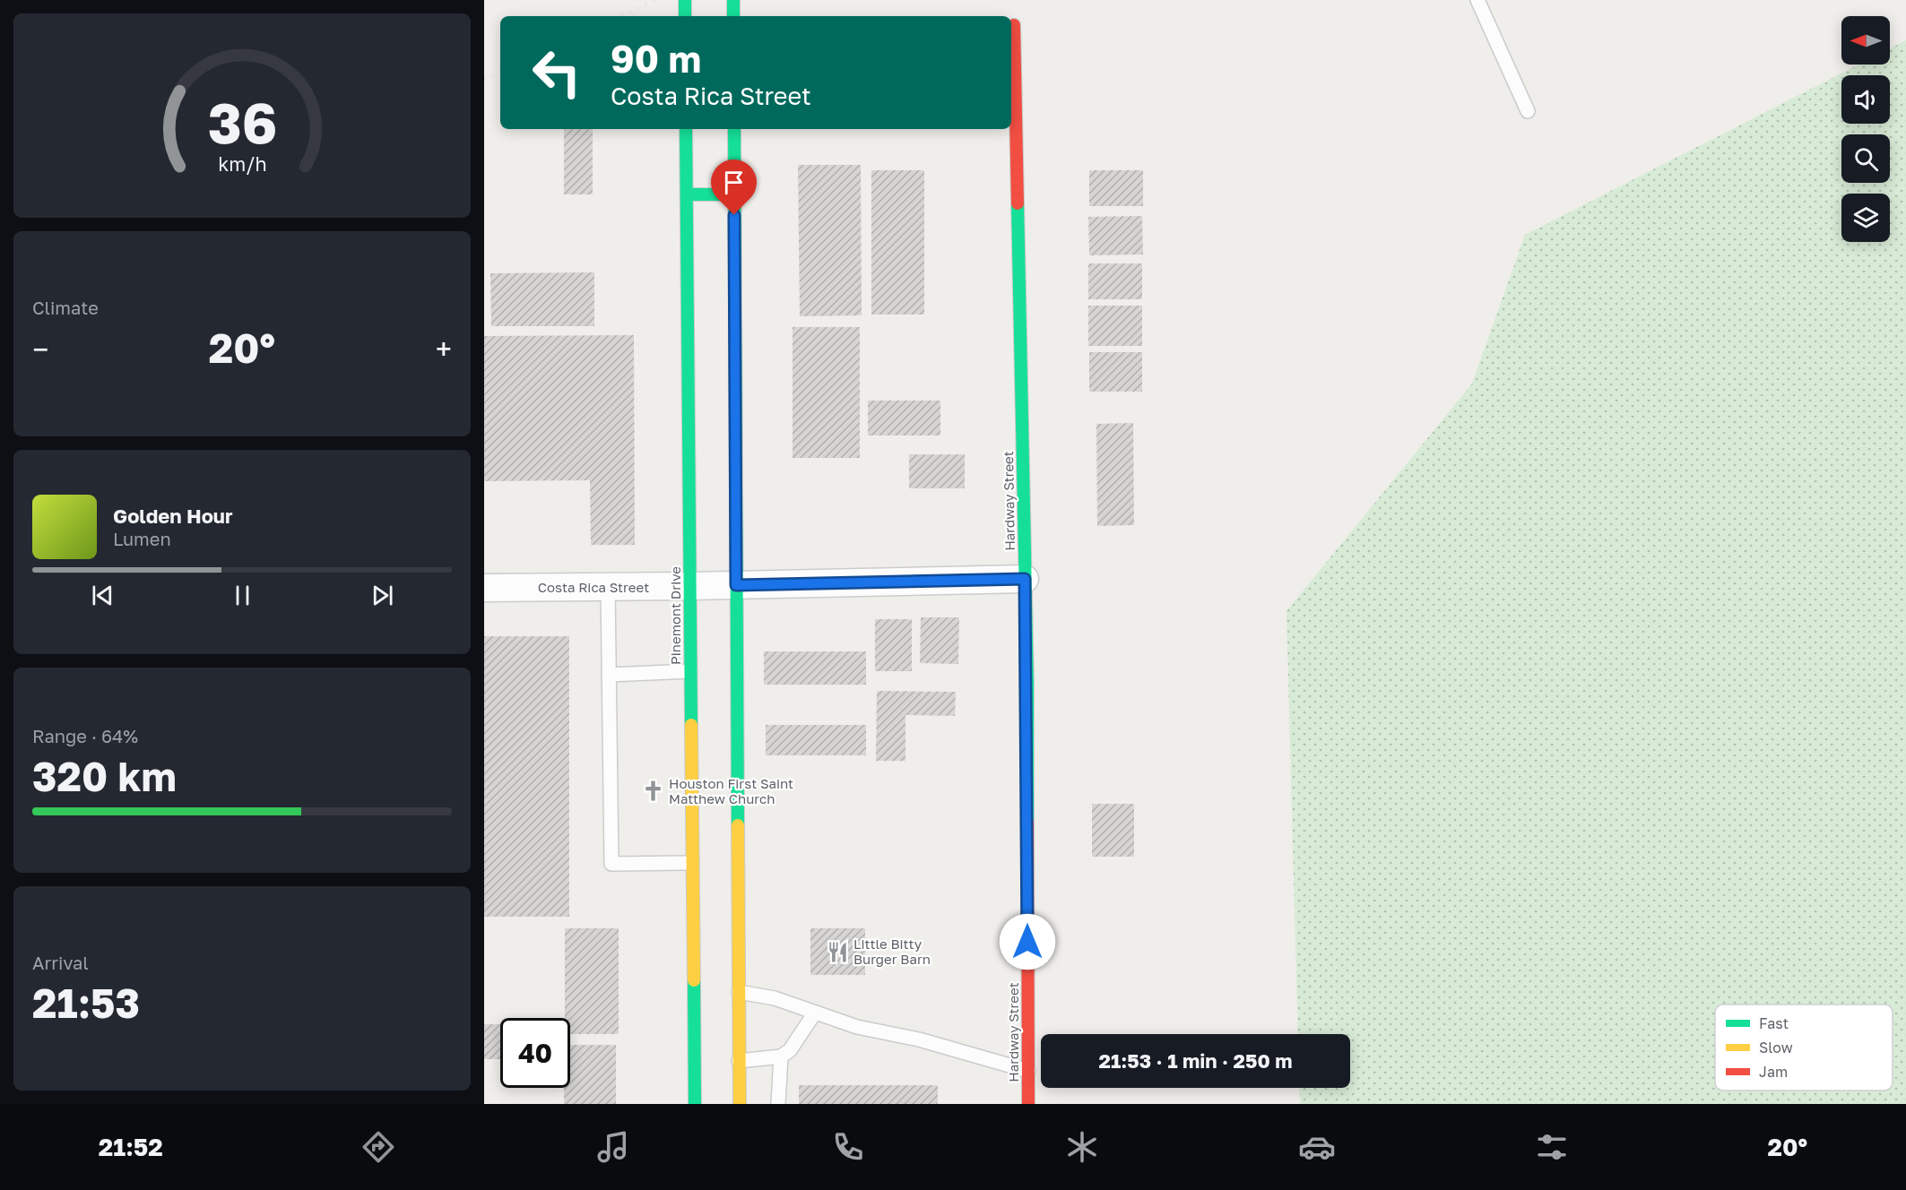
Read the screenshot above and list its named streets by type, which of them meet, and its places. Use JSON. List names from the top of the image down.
{
  "streets": {
    "main road": ["Hardway Street", "Pinemont Drive"],
    "street": ["Costa Rica Street"]
  },
  "crossings": [
    ["Hardway Street", "Costa Rica Street"],
    ["Costa Rica Street", "Pinemont Drive"]
  ],
  "places": {
    "church": ["Houston First Saint Matthew Church"],
    "restaurant": ["Little Bitty Burger Barn"]
  },
  "legend": ["Fast", "Slow", "Jam"],
  "north": "left",
  "page": {
    "turn": ["90 m", "Costa Rica Street"],
    "tile": [
      "Climate",
      ["Range · 64%", "320 km"],
      ["Arrival", "21:53"]
    ],
    "heat": ["−", "20°", "+"],
    "song": ["Golden Hour", "Lumen"],
    "limit": "40",
    "trip": "21:53 · 1 min · 250 m",
    "tabs": ["21:52", "20°"],
    "gauge": ["36", "km/h"]
  }
}
